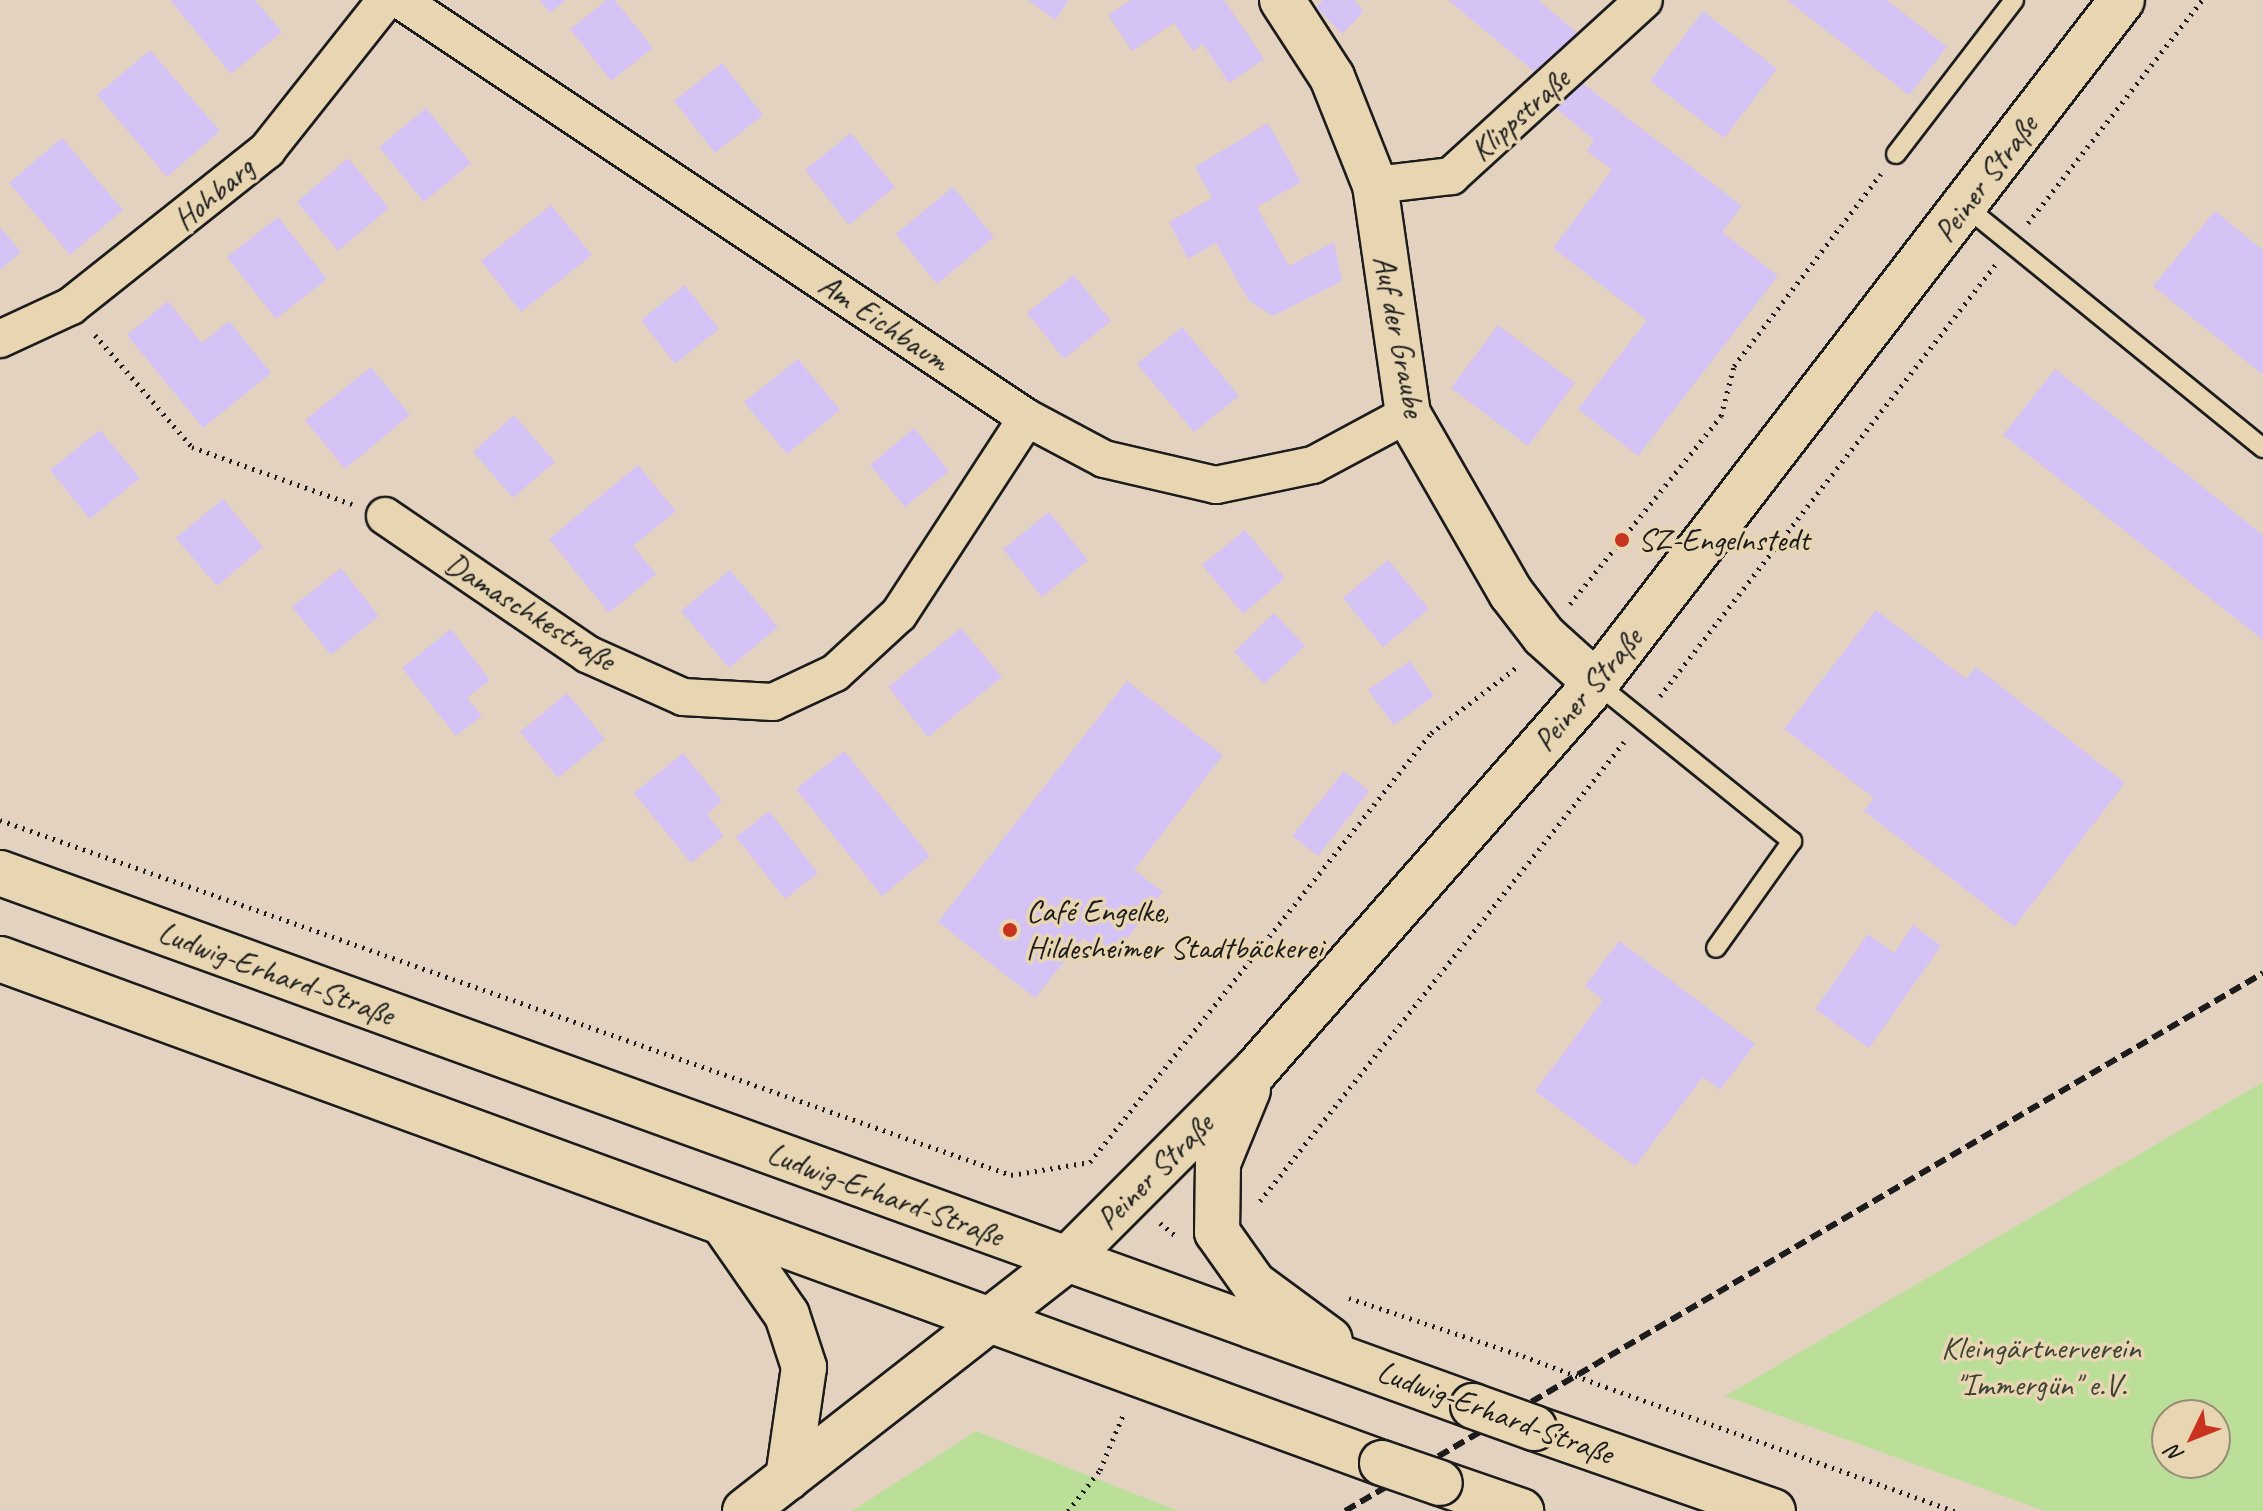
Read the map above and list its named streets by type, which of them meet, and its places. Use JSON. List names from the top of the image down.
{
  "streets": {
    "main road": ["Peiner Straße", "Auf der Graube", "Ludwig-Erhard-Straße"],
    "street": [
      "Klippstraße",
      "Hohbarg",
      "Am Eichbaum",
      "Damaschkestraße"
    ]
  },
  "crossings": [
    ["Klippstraße", "Auf der Graube"],
    ["Peiner Straße", "Auf der Graube"],
    ["Peiner Straße", "Ludwig-Erhard-Straße"],
    ["Am Eichbaum", "Auf der Graube"],
    ["Am Eichbaum", "Damaschkestraße"]
  ],
  "parks": ["Kleingärtnerverein \"Immergün\" e.V."],
  "places": ["SZ-Engelnstedt", "Café Engelke, Hildesheimer Stadtbäckerei"],
  "north": "bottom left"
}
